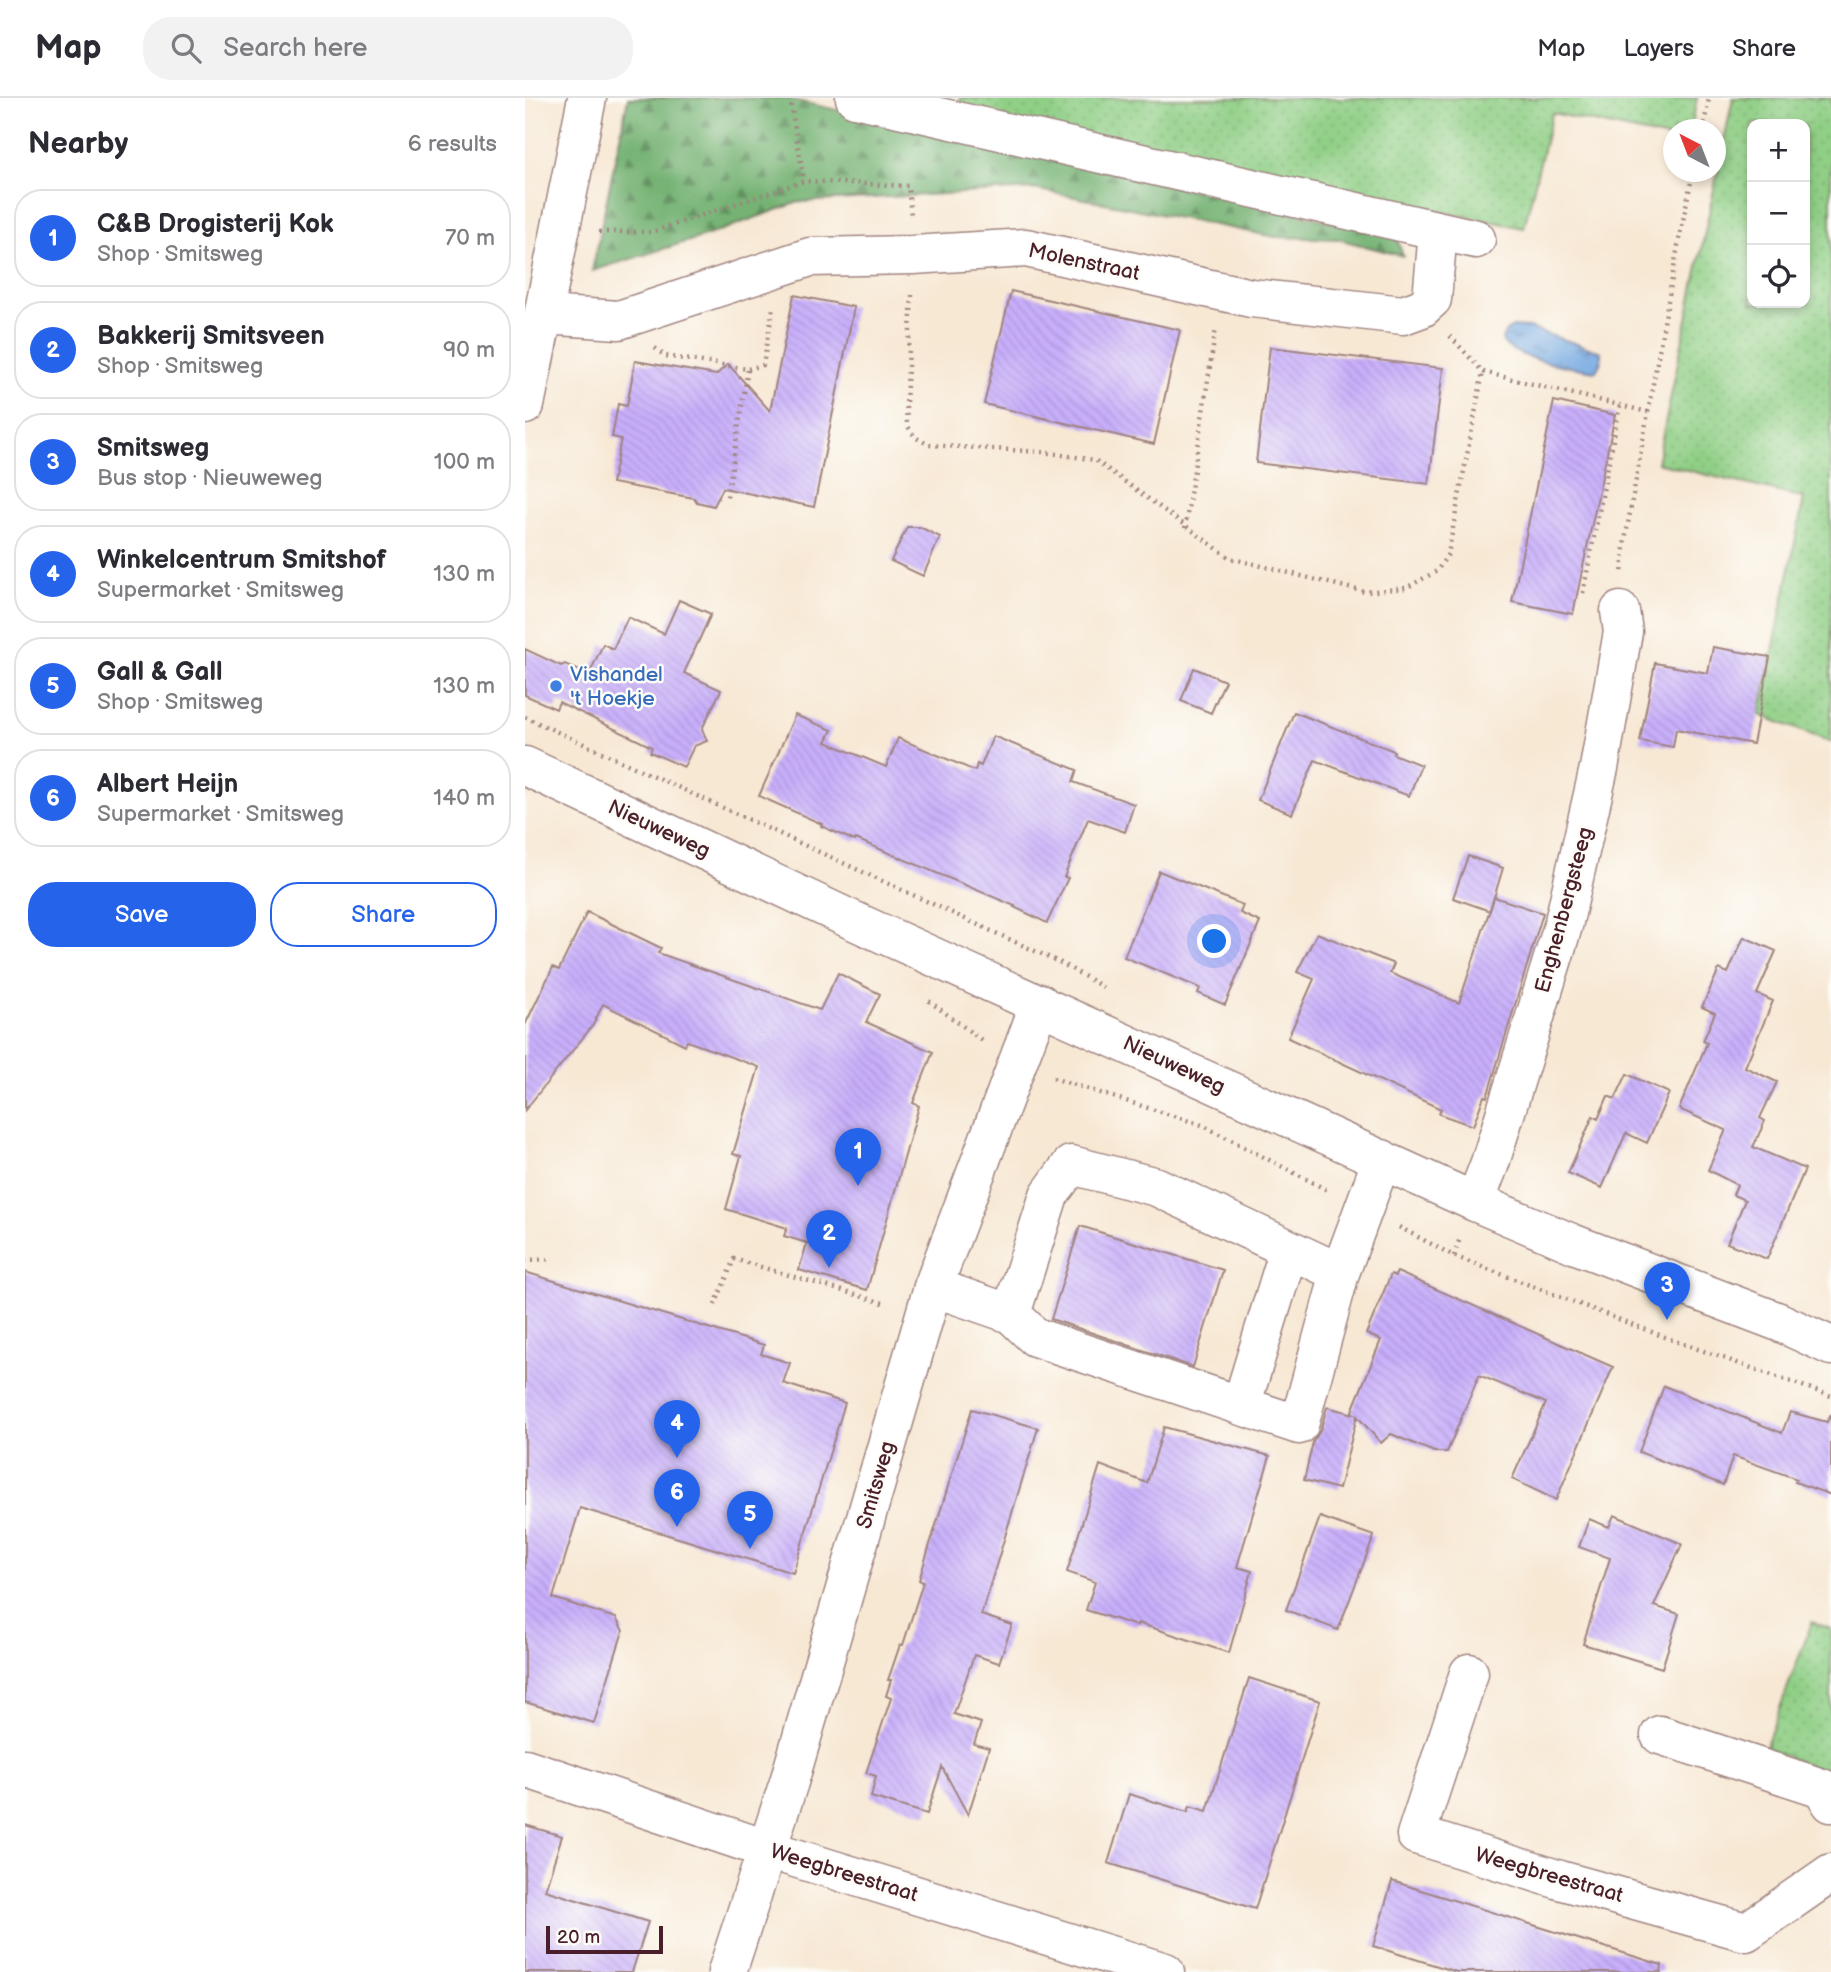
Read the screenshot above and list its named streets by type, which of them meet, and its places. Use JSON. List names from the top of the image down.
{
  "streets": {
    "street": [
      "Molenstraat",
      "Nieuweweg",
      "Enghenbergsteeg",
      "Smitsweg",
      "Weegbreestraat"
    ]
  },
  "crossings": [
    ["Nieuweweg", "Enghenbergsteeg"],
    ["Nieuweweg", "Smitsweg"],
    ["Smitsweg", "Weegbreestraat"]
  ],
  "places": ["Vishandel 't Hoekje"],
  "scale_bar": "20 m",
  "north": "top left",
  "page": {
    "header": "Map",
    "search": "Search here",
    "nav": ["Map", "Layers", "Share"],
    "heading": ["Nearby", "6 results"],
    "map_buttons": ["+", "−"],
    "list": [
      {
        "mark": "1",
        "name": "C&B Drogisterij Kok",
        "note": "Shop · Smitsweg",
        "value": "70 m"
      },
      {
        "mark": "2",
        "name": "Bakkerij Smitsveen",
        "note": "Shop · Smitsweg",
        "value": "90 m"
      },
      {
        "mark": "3",
        "name": "Smitsweg",
        "note": "Bus stop · Nieuweweg",
        "value": "100 m"
      },
      {
        "mark": "4",
        "name": "Winkelcentrum Smitshof",
        "note": "Supermarket · Smitsweg",
        "value": "130 m"
      },
      {
        "mark": "5",
        "name": "Gall & Gall",
        "note": "Shop · Smitsweg",
        "value": "130 m"
      },
      {
        "mark": "6",
        "name": "Albert Heijn",
        "note": "Supermarket · Smitsweg",
        "value": "140 m"
      }
    ],
    "buttons": ["Save", "Share"],
    "pins": [
      "1",
      "2",
      "3",
      "4",
      "6",
      "5"
    ],
    "scale": "20 m"
  }
}
